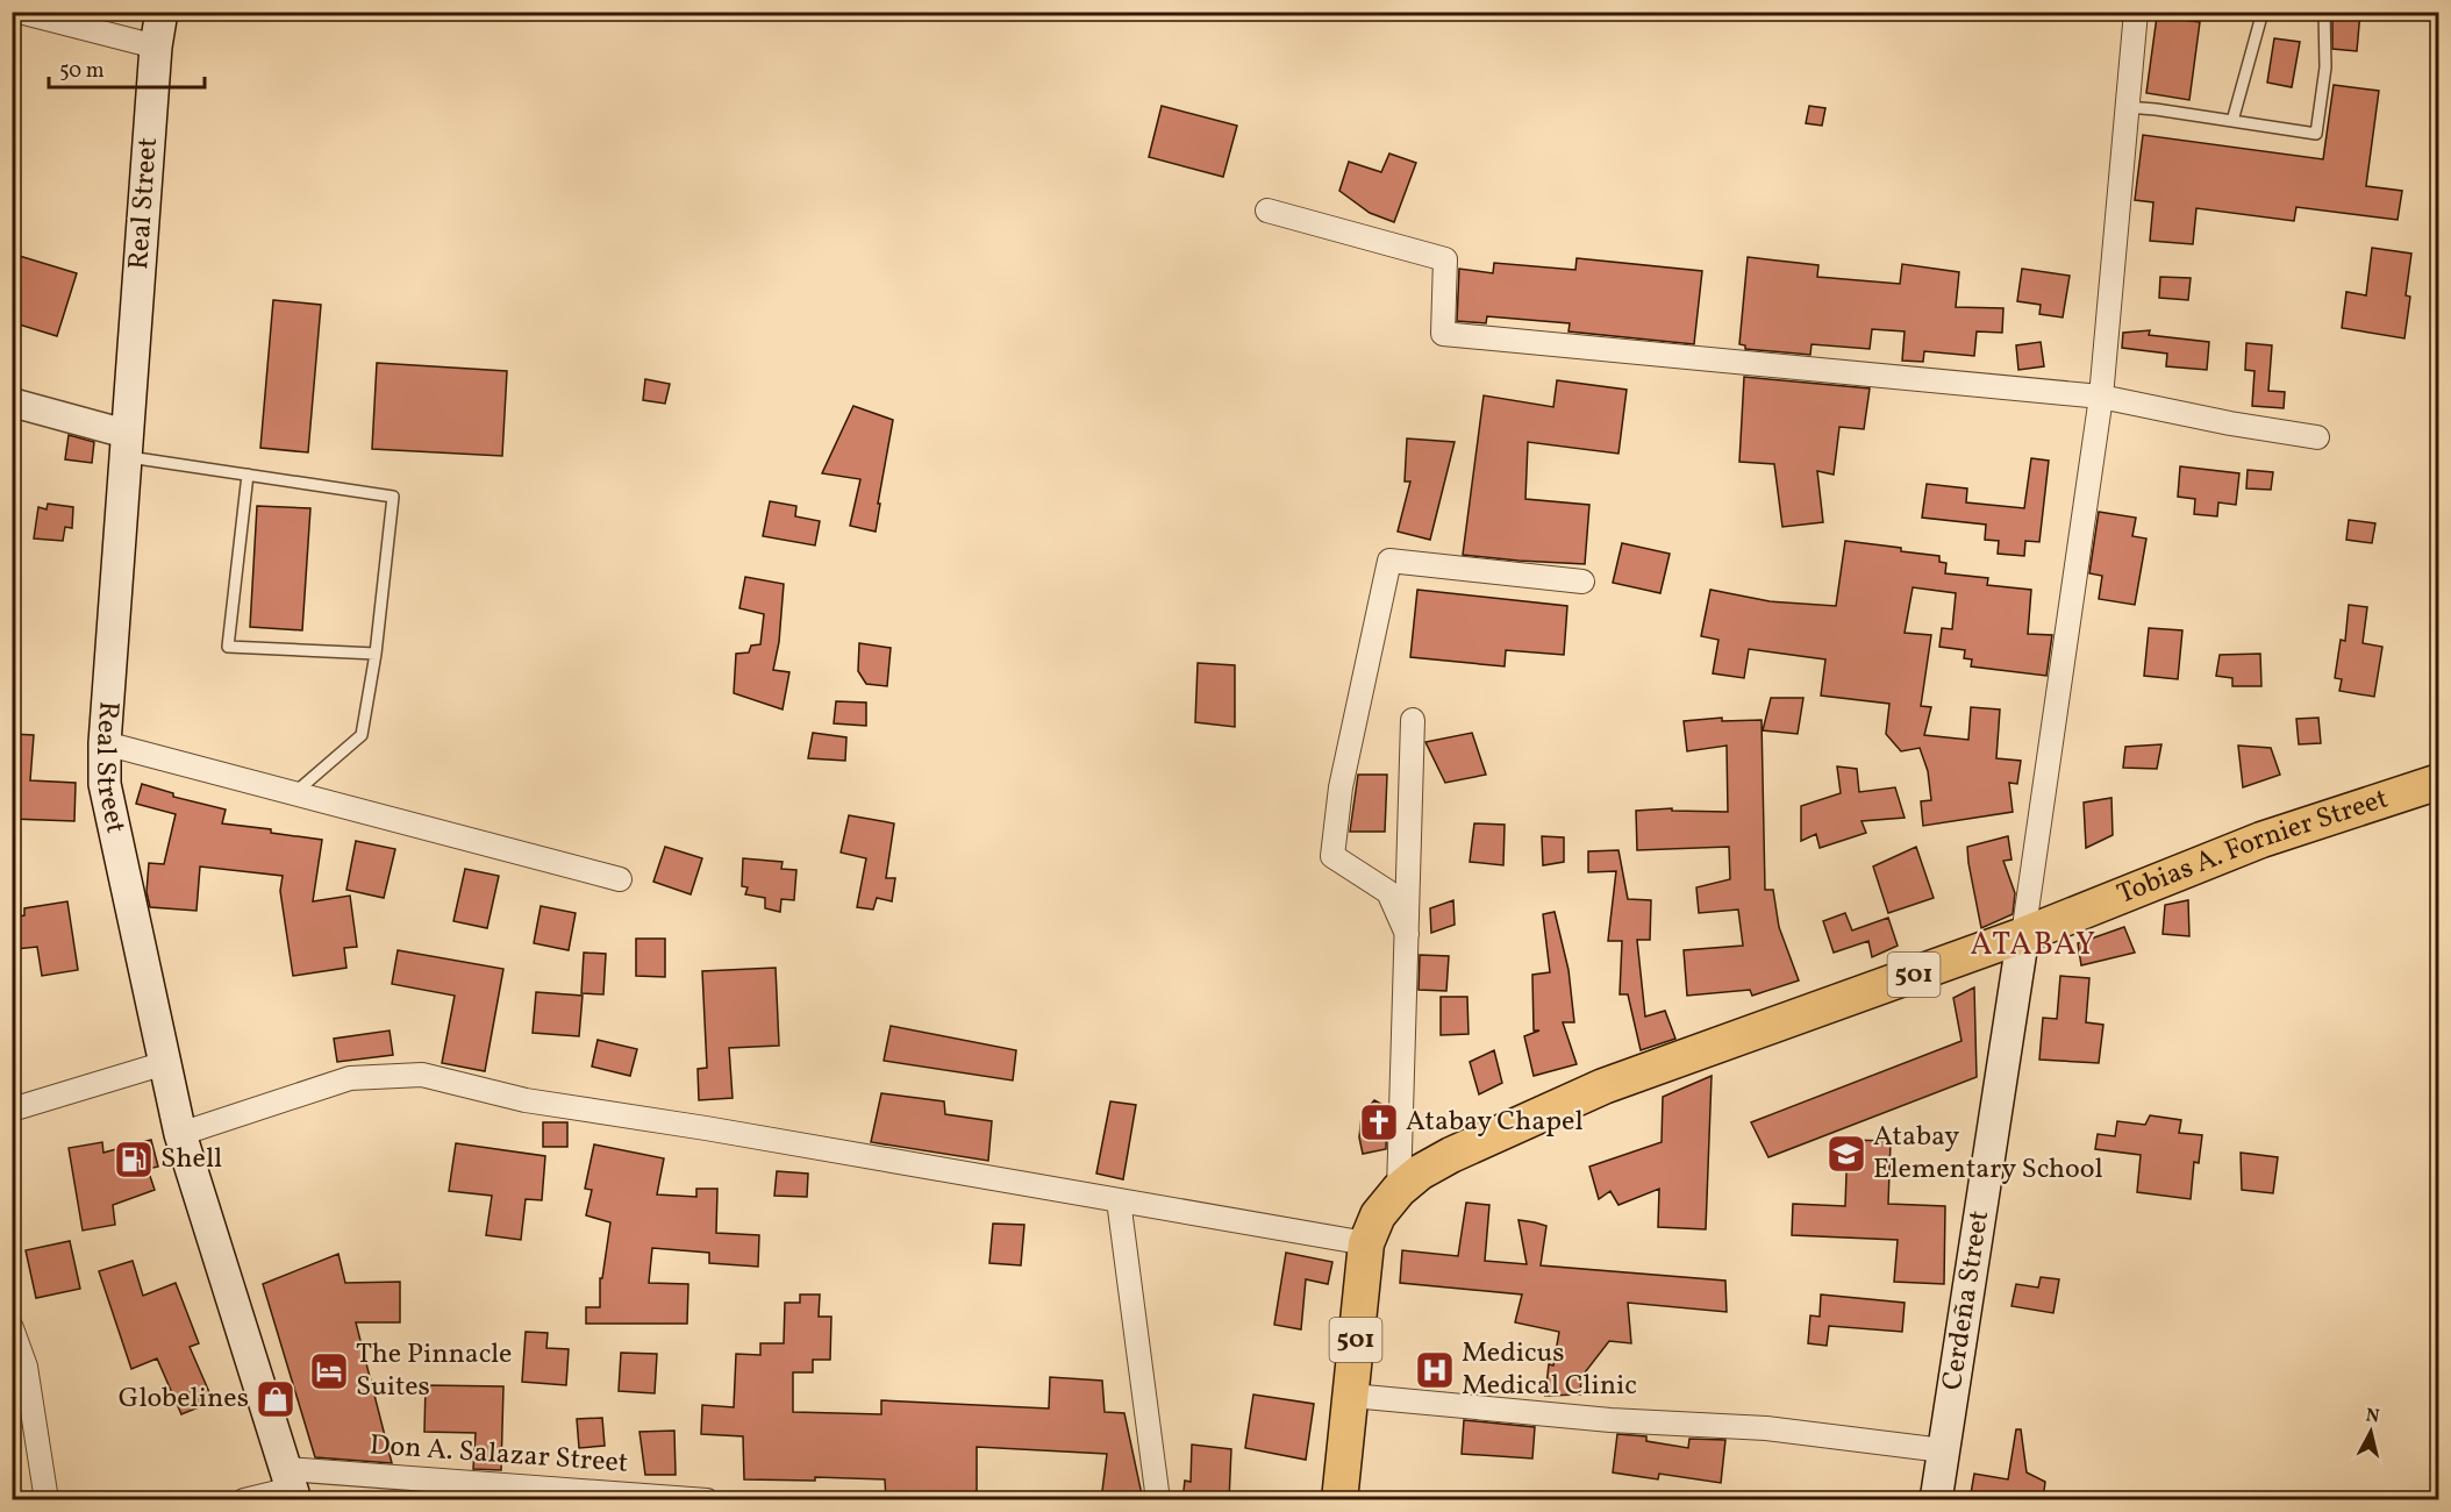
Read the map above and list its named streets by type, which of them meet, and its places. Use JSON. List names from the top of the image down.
{
  "streets": {
    "main road": [
      "Real Street",
      "Tobias A. Fornier Street",
      "501",
      "Cerdeña Street"
    ],
    "street": ["Don A. Salazar Street"]
  },
  "crossings": [
    ["Real Street", "Don A. Salazar Street"],
    ["Tobias A. Fornier Street", "Cerdeña Street"]
  ],
  "districts": ["ATABAY"],
  "places": {
    "church": ["Atabay Chapel"],
    "school or university": ["Atabay Elementary School"],
    "fuel station": ["Shell"],
    "hospital": ["Medicus Medical Clinic"],
    "hotel": ["The Pinnacle Suites"],
    "shop": ["Globelines"]
  },
  "scale_bar": "50 m",
  "north": "top"
}
